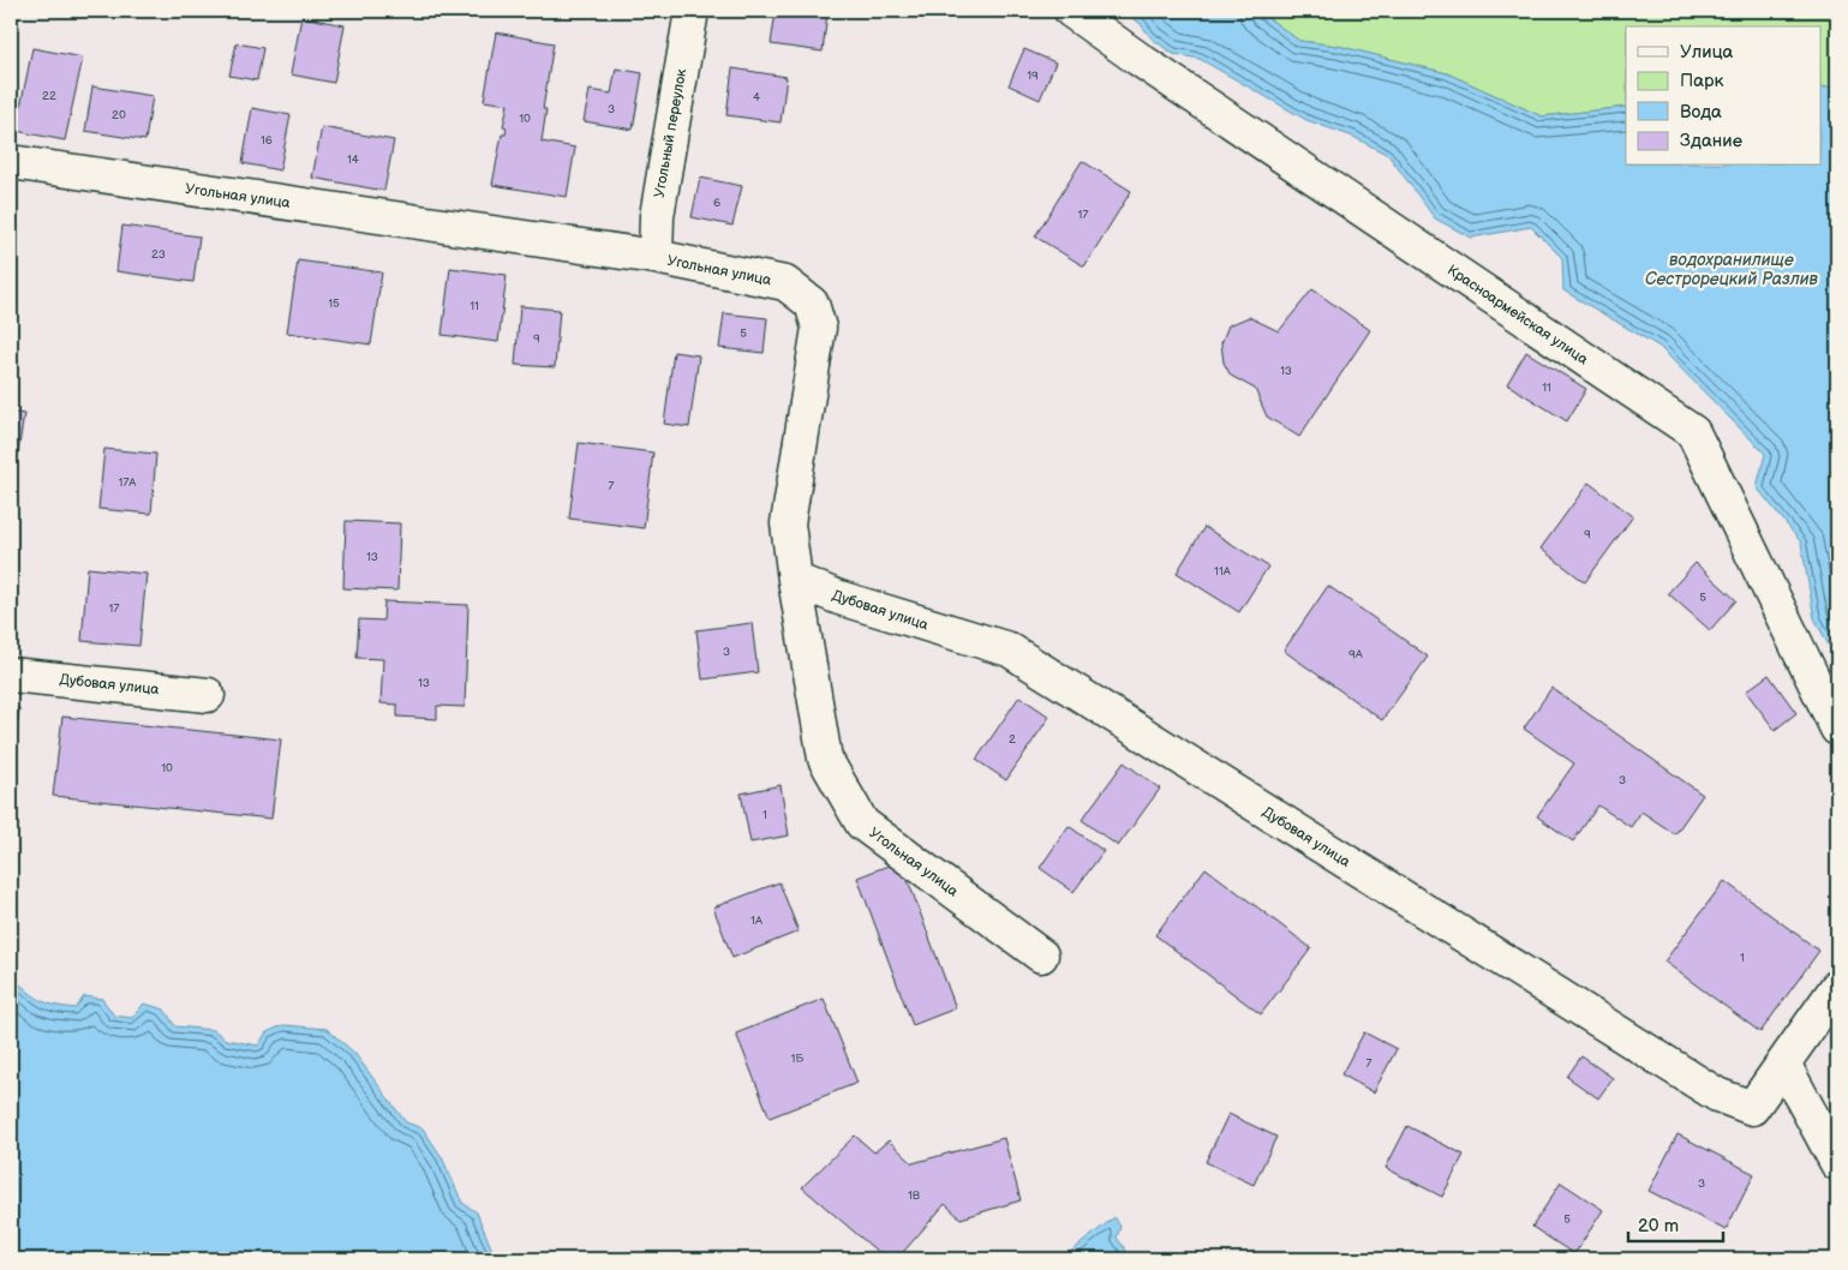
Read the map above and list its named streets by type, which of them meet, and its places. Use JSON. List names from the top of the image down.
{
  "streets": {
    "street": [
      "Угольный переулок",
      "Угольная улица",
      "Красноармейская улица",
      "Дубовая улица"
    ]
  },
  "crossings": [
    ["Угольный переулок", "Угольная улица"],
    ["Угольная улица", "Дубовая улица"]
  ],
  "water": ["водохранилище Сестрорецкий Разлив"],
  "house_numbers": [
    "19",
    "22",
    "4",
    "3",
    "20",
    "10",
    "16",
    "14",
    "6",
    "17",
    "23",
    "15",
    "11",
    "5",
    "9",
    "13",
    "11",
    "17А",
    "7",
    "9",
    "13",
    "11А",
    "5",
    "17",
    "3",
    "9А",
    "13",
    "2",
    "10",
    "3",
    "1",
    "1А",
    "1",
    "1Б",
    "7",
    "3",
    "1В",
    "5"
  ],
  "legend": [
    "Улица",
    "Парк",
    "Вода",
    "Здание"
  ],
  "scale_bar": "20 m"
}
